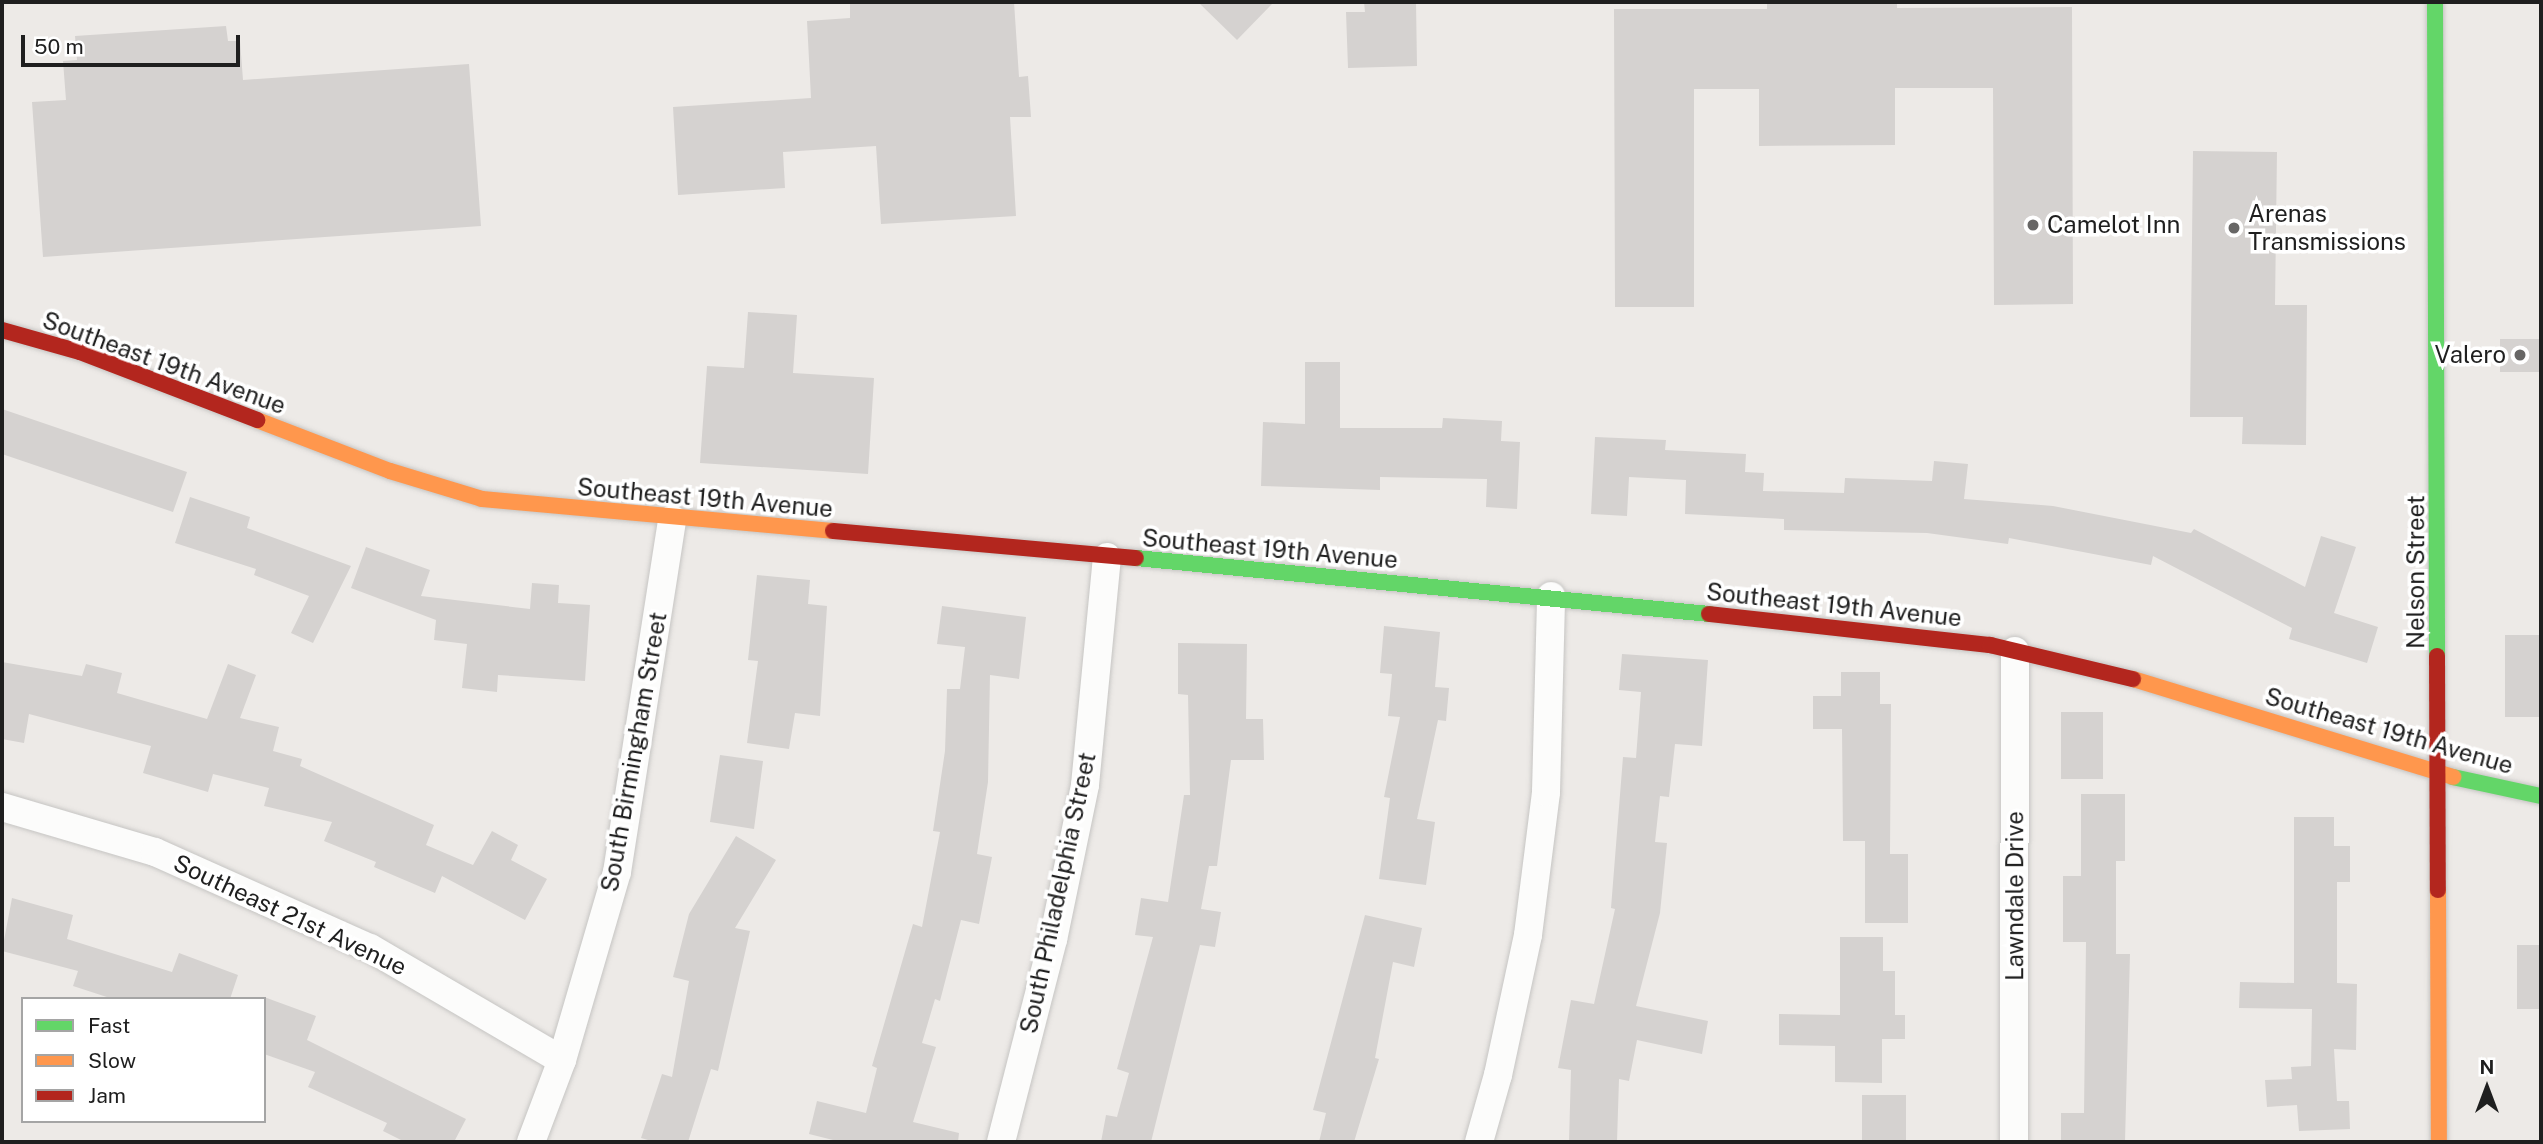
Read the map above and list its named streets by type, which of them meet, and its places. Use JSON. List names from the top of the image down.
{
  "streets": {
    "street": [
      "Southeast 19th Avenue",
      "Nelson Street",
      "South Birmingham Street",
      "South Philadelphia Street",
      "Lawndale Drive",
      "Southeast 21st Avenue"
    ]
  },
  "crossings": [
    ["Southeast 19th Avenue", "Nelson Street"],
    ["Southeast 19th Avenue", "South Birmingham Street"],
    ["Southeast 19th Avenue", "South Philadelphia Street"],
    ["Southeast 19th Avenue", "Lawndale Drive"],
    ["South Birmingham Street", "Southeast 21st Avenue"]
  ],
  "places": ["Camelot Inn", "Arenas Transmissions", "Valero"],
  "legend": ["Fast", "Slow", "Jam"],
  "scale_bar": "50 m",
  "north": "top"
}
